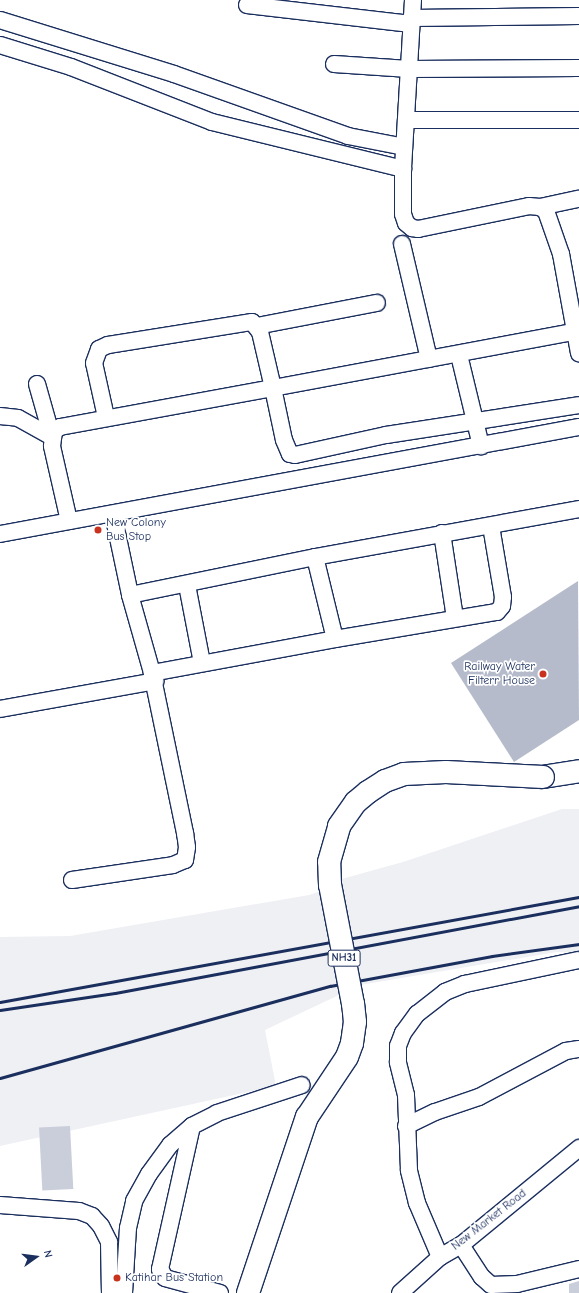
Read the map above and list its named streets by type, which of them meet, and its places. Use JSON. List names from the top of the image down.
{
  "streets": {
    "highway": ["NH31"],
    "street": ["New Market Road"]
  },
  "places": ["New Colony Bus Stop", "Railway Water Filterr House", "Katihar Bus Station"],
  "north": "right"
}
